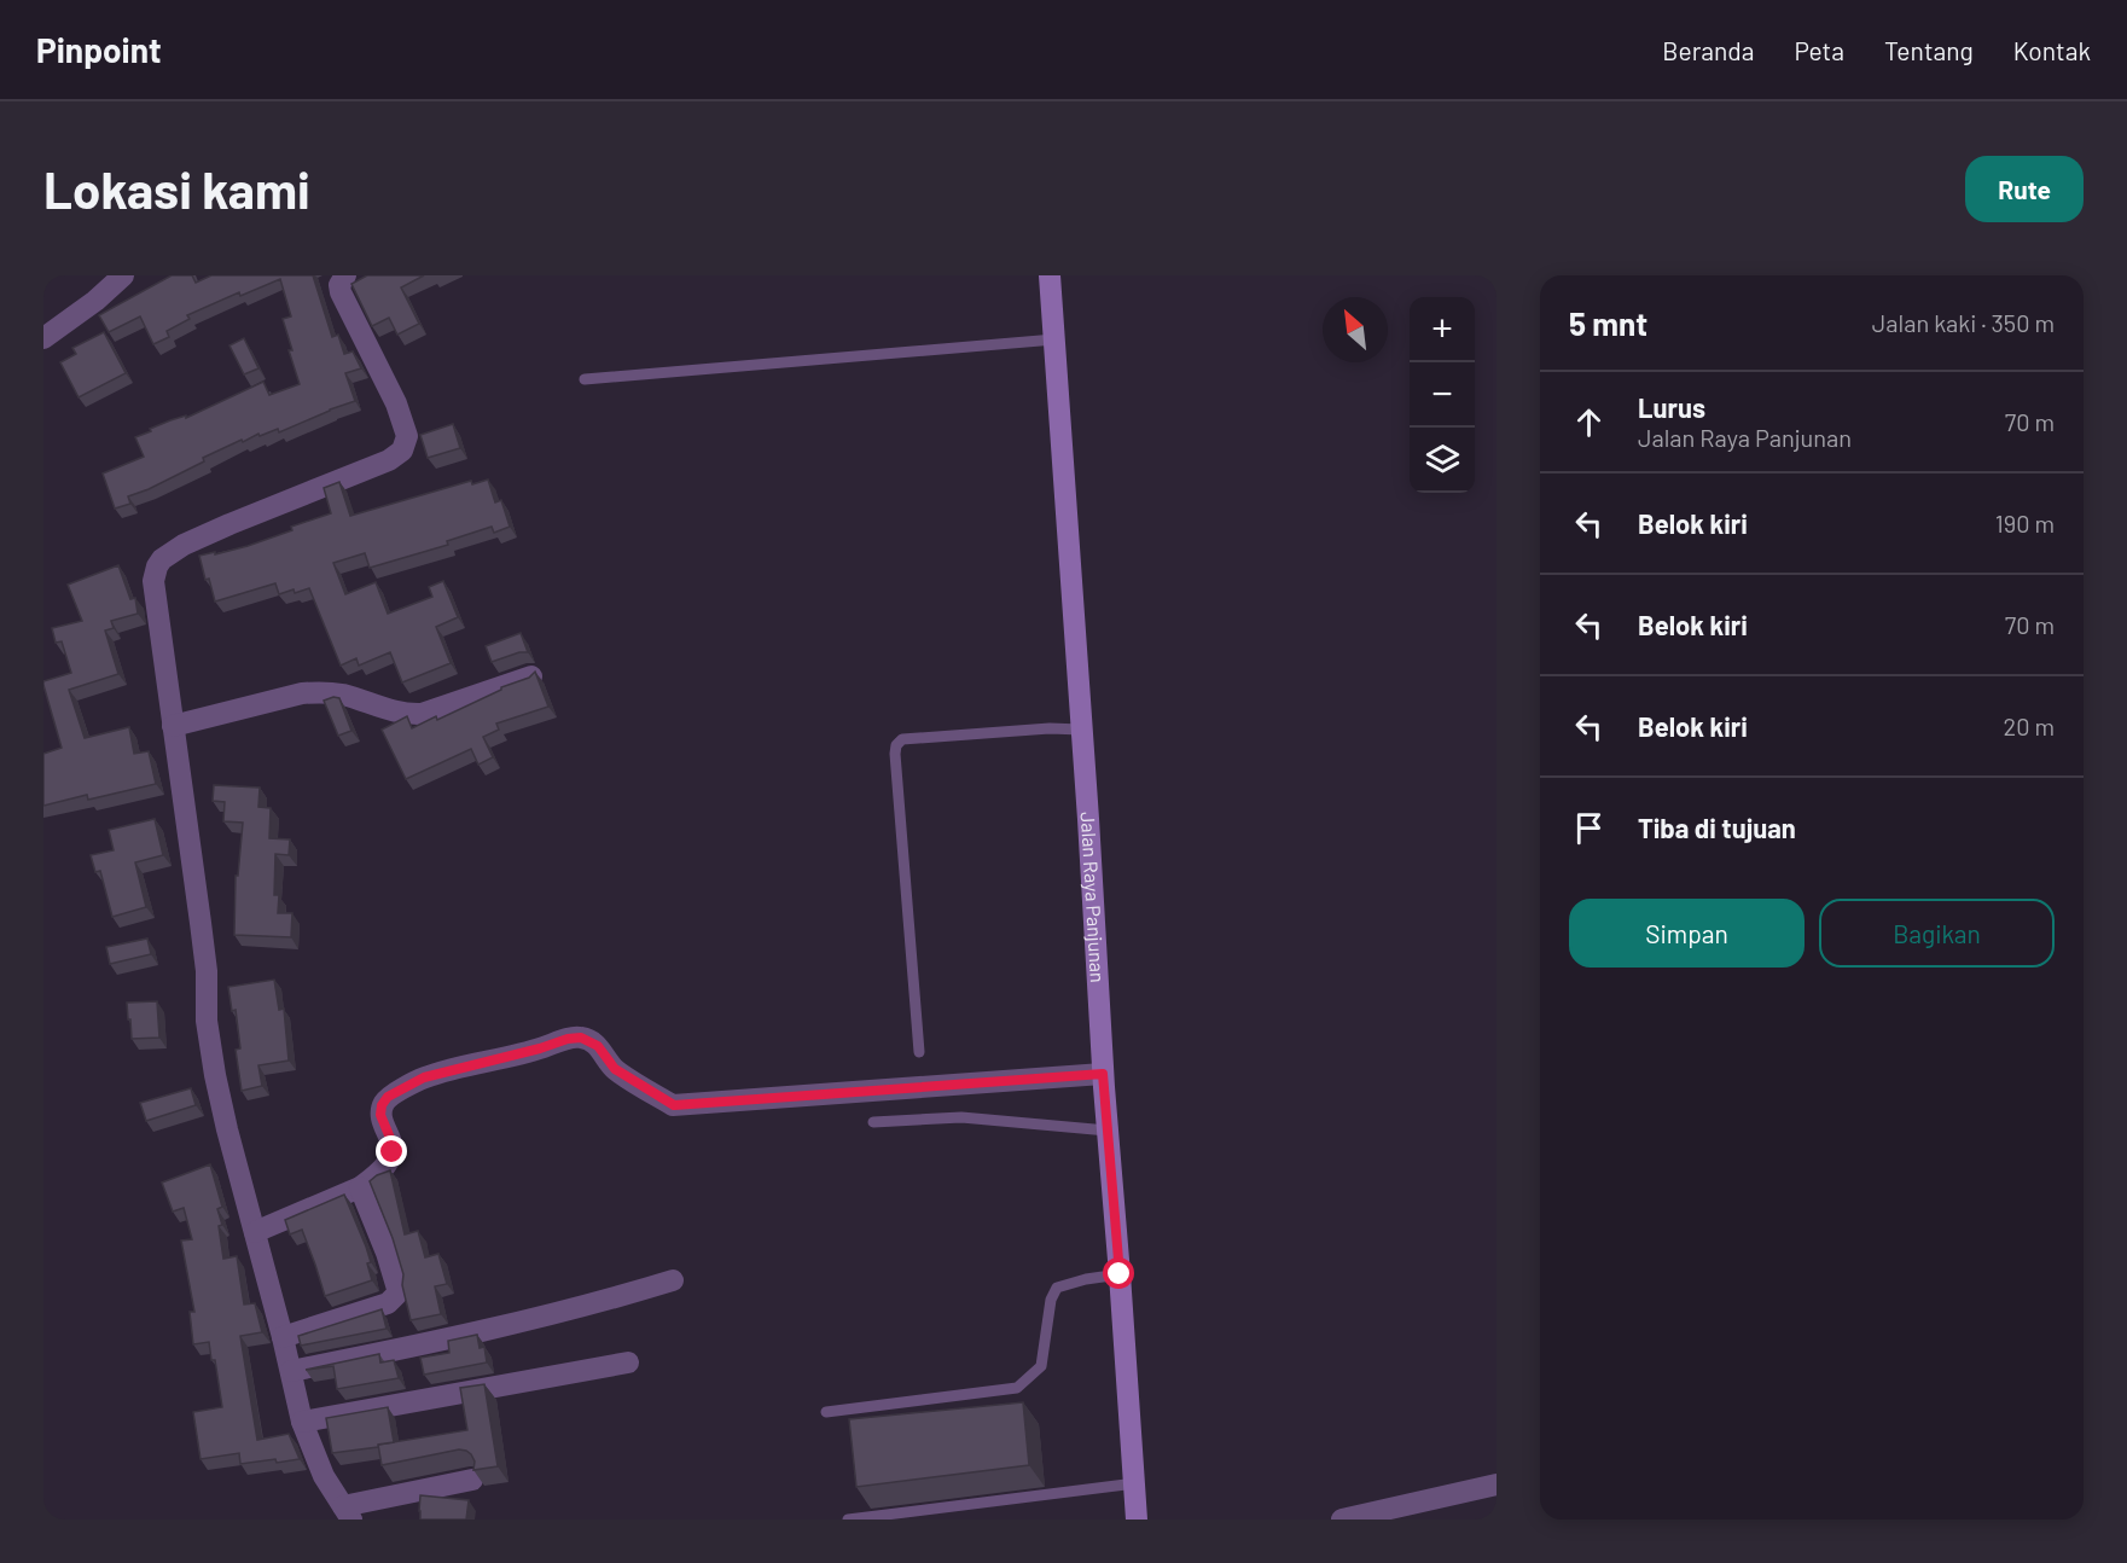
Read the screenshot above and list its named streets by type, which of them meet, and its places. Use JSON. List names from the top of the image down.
{
  "streets": {
    "main road": ["Jalan Raya Panjunan"]
  },
  "north": "top left",
  "page": {
    "header": "Pinpoint",
    "nav": [
      "Beranda",
      "Peta",
      "Tentang",
      "Kontak"
    ],
    "buttons": [
      "Rute",
      ["Simpan", "Bagikan"]
    ],
    "title": "Lokasi kami",
    "heading": ["5 mnt", "Jalan kaki · 350 m"],
    "map_buttons": ["+", "−"],
    "list": [
      ["Lurus", "Jalan Raya Panjunan", "70 m"],
      ["Belok kiri", "190 m"],
      ["Belok kiri", "70 m"],
      ["Belok kiri", "20 m"],
      "Tiba di tujuan"
    ]
  }
}
